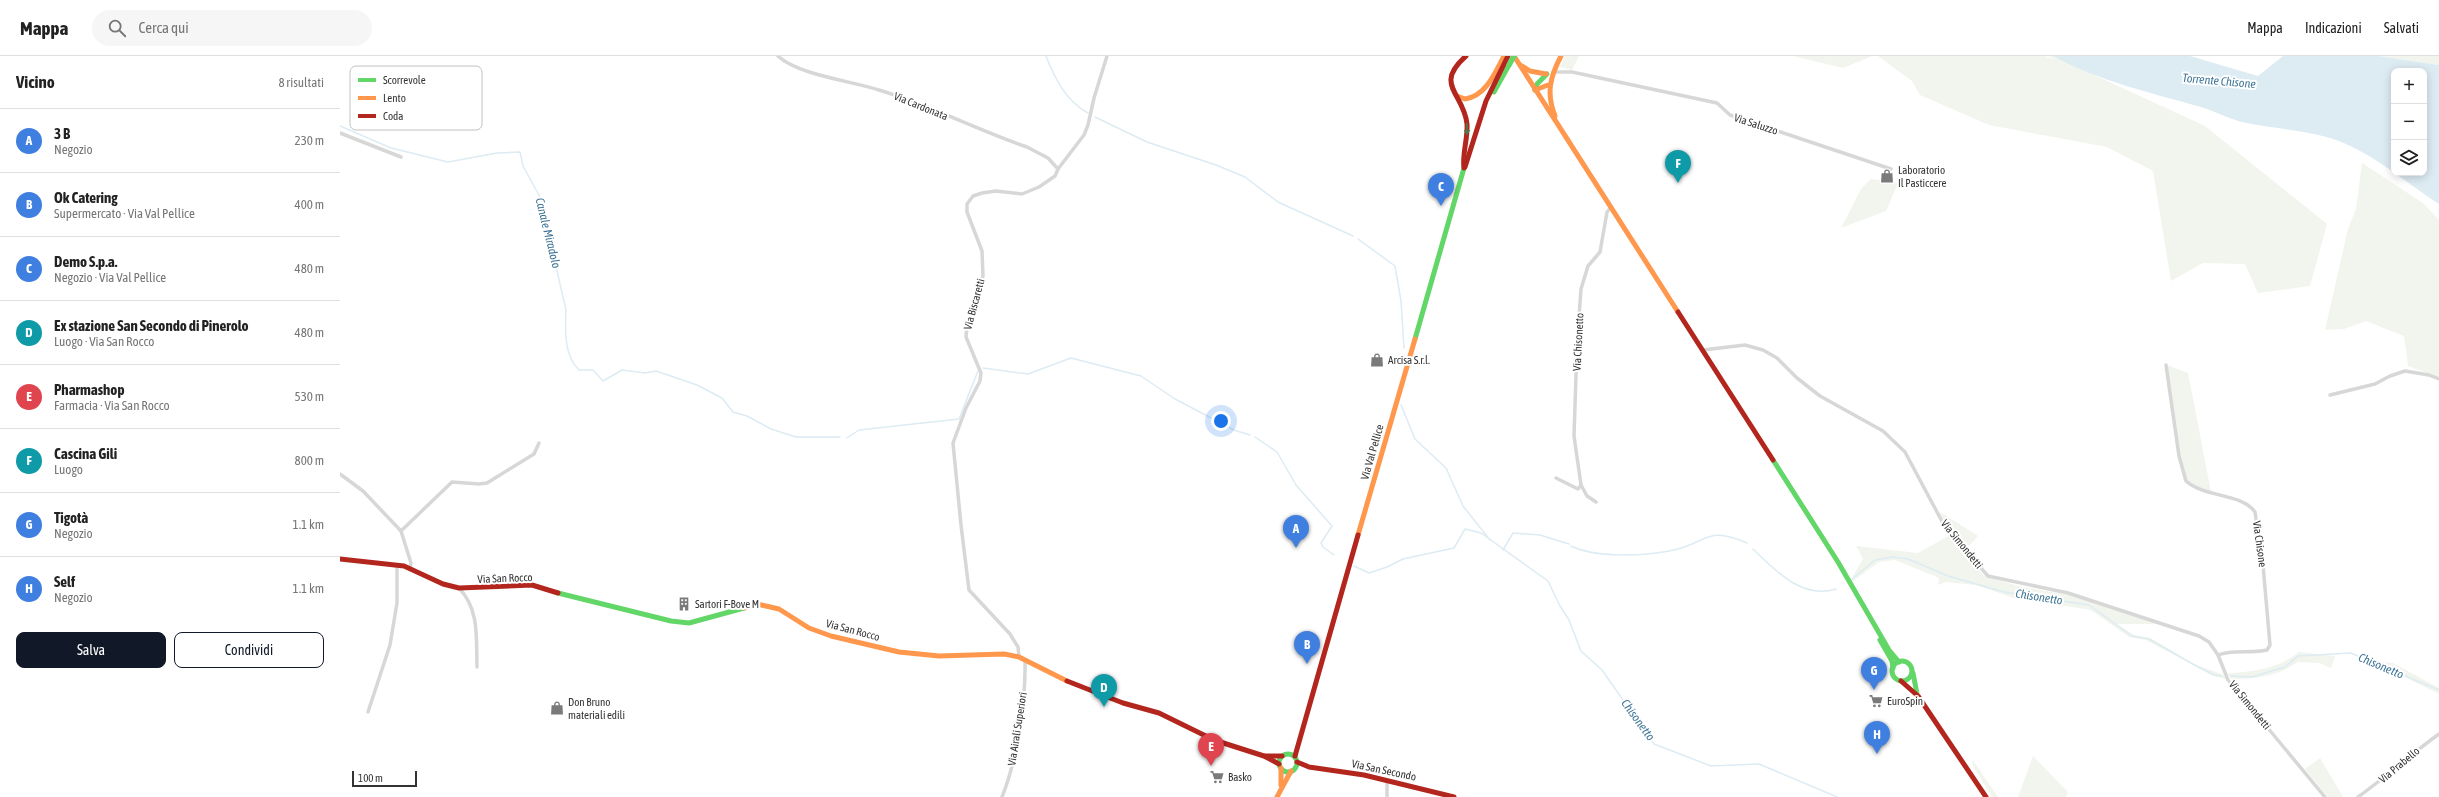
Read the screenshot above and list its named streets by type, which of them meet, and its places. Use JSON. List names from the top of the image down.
{
  "streets": {
    "street": [
      "Via Cardonata",
      "Via Saluzzo",
      "Via Biscaretti",
      "Via Chisonetto",
      "Via Val Pellice",
      "Via Simondetti",
      "Via Chisone",
      "Via San Rocco",
      "Via Airali Superiori",
      "Via Prabello",
      "Via San Secondo"
    ]
  },
  "crossings": [
    ["Via Cardonata", "Via Biscaretti"],
    ["Via Biscaretti", "Via San Rocco"],
    ["Via Biscaretti", "Via Airali Superiori"],
    ["Via Val Pellice", "Via San Rocco"],
    ["Via Simondetti", "Via Chisone"],
    ["Via San Rocco", "Via Airali Superiori"],
    ["Via San Rocco", "Via San Secondo"]
  ],
  "water": ["Torrente Chisone", "Canale Miradolo", "Chisonetto"],
  "places": {
    "shop": ["Laboratorio Il Pasticcere", "Arcisa S.r.l.", "Don Bruno materiali edili"],
    "building": ["Sartori F-Bove M"],
    "supermarket": ["EuroSpin", "Basko"]
  },
  "legend": ["Scorrevole", "Lento", "Coda"],
  "scale_bar": "100 m",
  "page": {
    "header": "Mappa",
    "search": "Cerca qui",
    "nav": ["Mappa", "Indicazioni", "Salvati"],
    "heading": ["Vicino", "8 risultati"],
    "map_buttons": ["+", "−"],
    "list": [
      {
        "mark": "A",
        "name": "3 B",
        "note": "Negozio",
        "value": "230 m"
      },
      {
        "mark": "B",
        "name": "Ok Catering",
        "note": "Supermercato · Via Val Pellice",
        "value": "400 m"
      },
      {
        "mark": "C",
        "name": "Demo S.p.a.",
        "note": "Negozio · Via Val Pellice",
        "value": "480 m"
      },
      {
        "mark": "D",
        "name": "Ex stazione San Secondo di Pinerolo",
        "note": "Luogo · Via San Rocco",
        "value": "480 m"
      },
      {
        "mark": "E",
        "name": "Pharmashop",
        "note": "Farmacia · Via San Rocco",
        "value": "530 m"
      },
      {
        "mark": "F",
        "name": "Cascina Gili",
        "note": "Luogo",
        "value": "800 m"
      },
      {
        "mark": "G",
        "name": "Tigotà",
        "note": "Negozio",
        "value": "1.1 km"
      },
      {
        "mark": "H",
        "name": "Self",
        "note": "Negozio",
        "value": "1.1 km"
      }
    ],
    "pins": [
      "F",
      "C",
      "A",
      "B",
      "G",
      "D",
      "H",
      "E"
    ],
    "buttons": ["Salva", "Condividi"],
    "scale": "100 m"
  }
}
